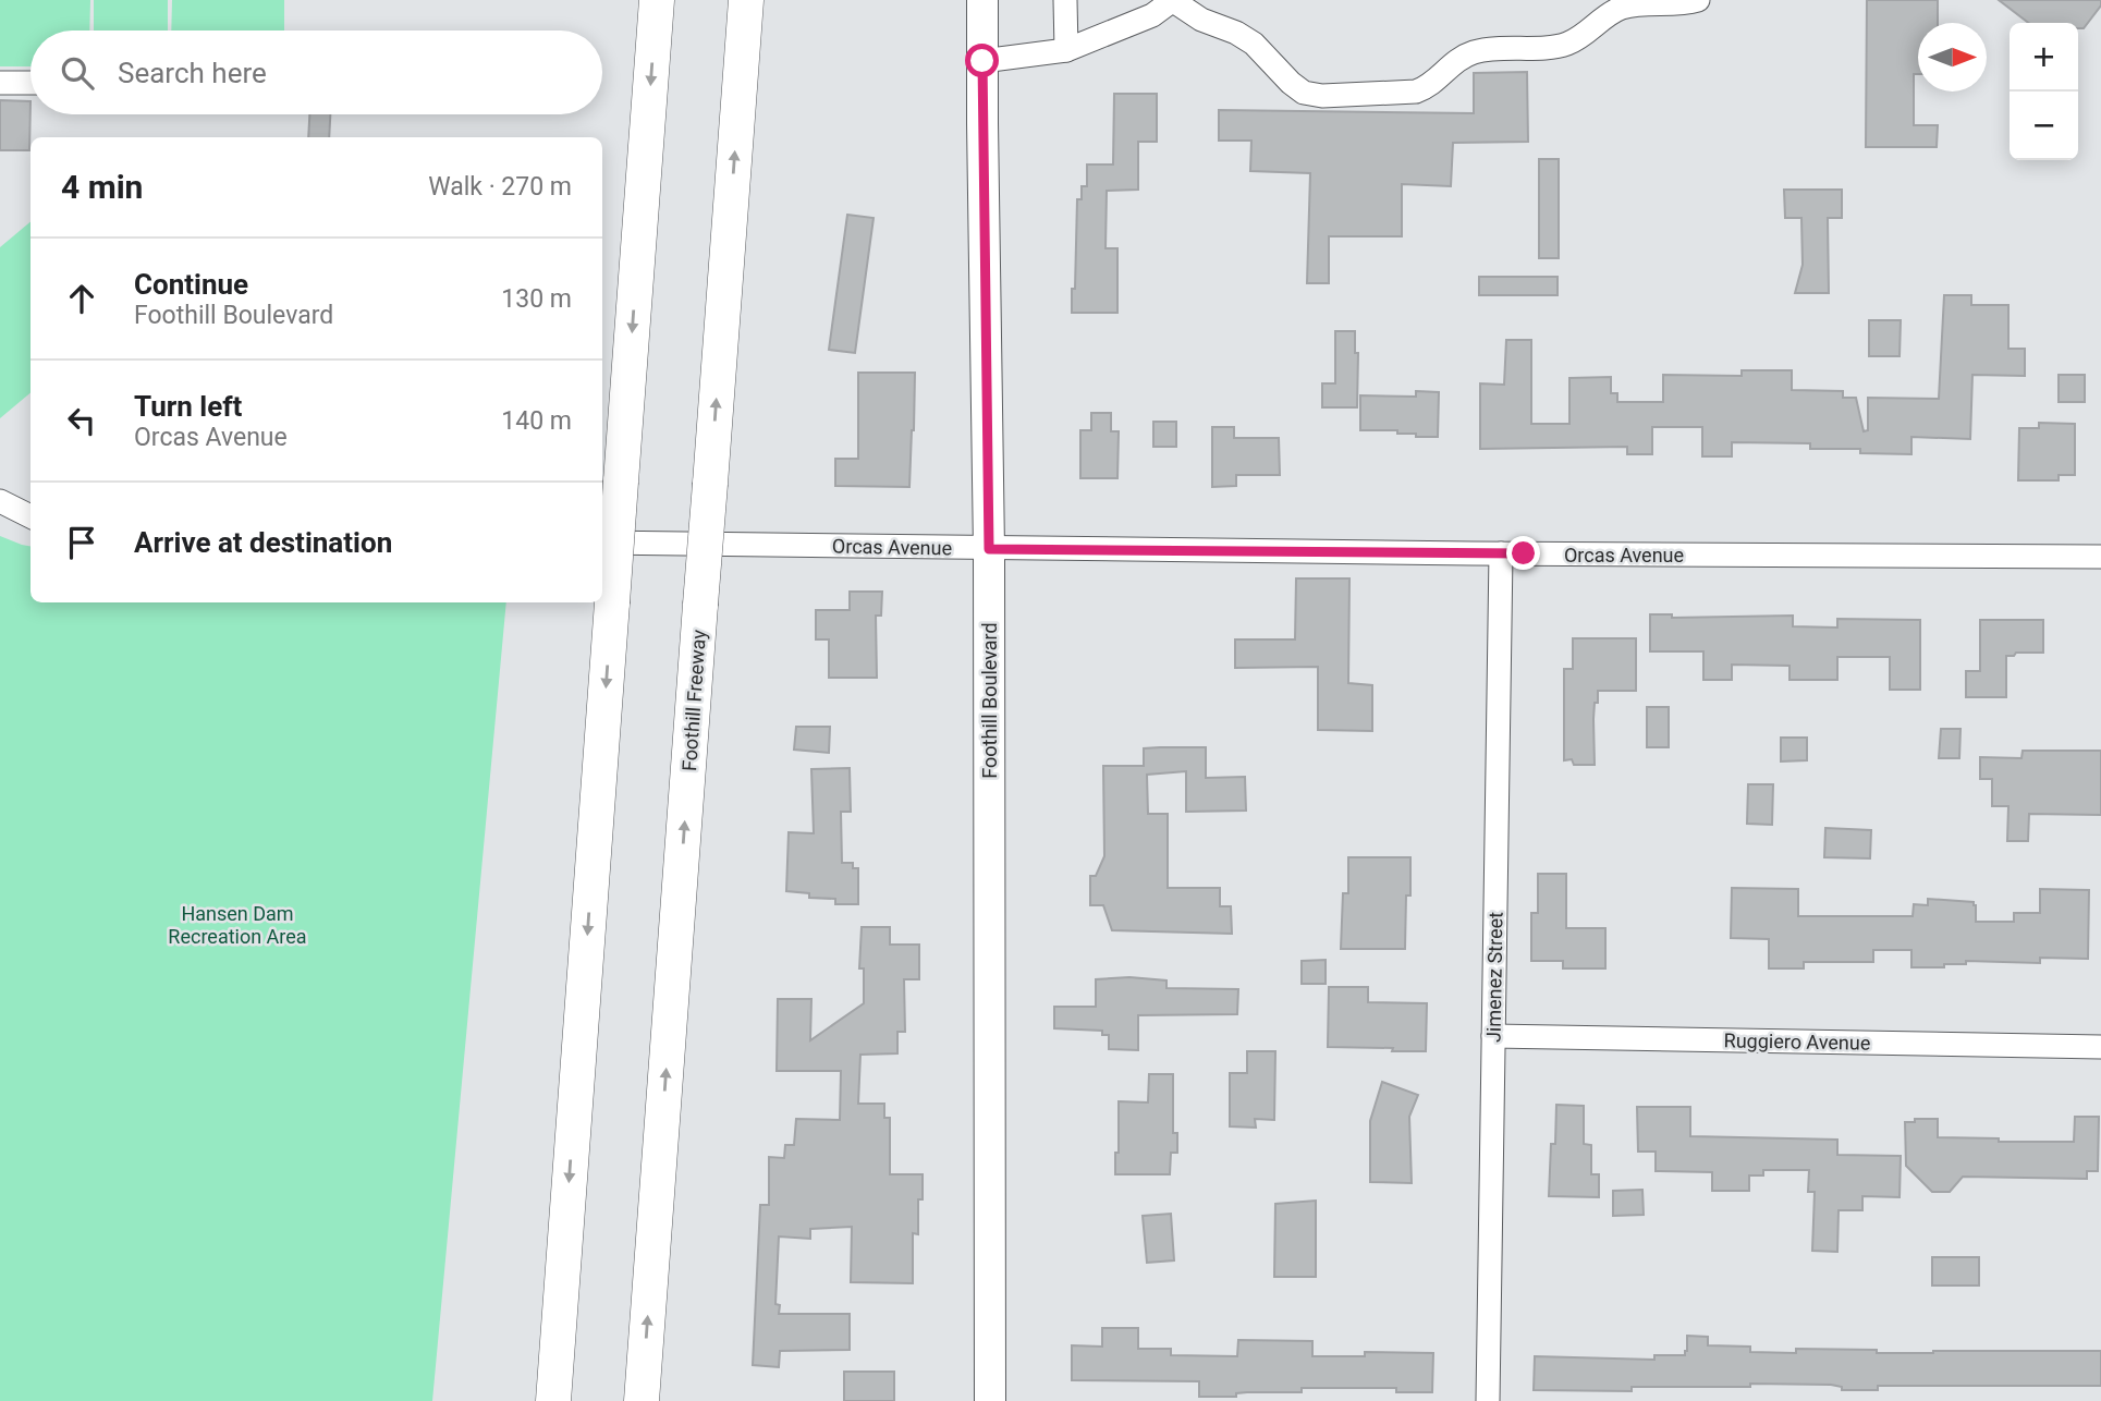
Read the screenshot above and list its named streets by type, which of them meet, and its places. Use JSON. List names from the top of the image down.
{
  "streets": {
    "highway": ["Foothill Freeway"],
    "main road": ["Foothill Boulevard"],
    "street": ["Orcas Avenue", "Jimenez Street", "Ruggiero Avenue"]
  },
  "crossings": [
    ["Orcas Avenue", "Foothill Boulevard"],
    ["Orcas Avenue", "Jimenez Street"],
    ["Jimenez Street", "Ruggiero Avenue"]
  ],
  "parks": ["Hansen Dam Recreation Area"],
  "north": "right",
  "page": {
    "map_buttons": ["+", "−"],
    "search": "Search here",
    "heading": ["4 min", "Walk · 270 m"],
    "list": [
      ["Continue", "Foothill Boulevard", "130 m"],
      ["Turn left", "Orcas Avenue", "140 m"],
      "Arrive at destination"
    ]
  }
}
